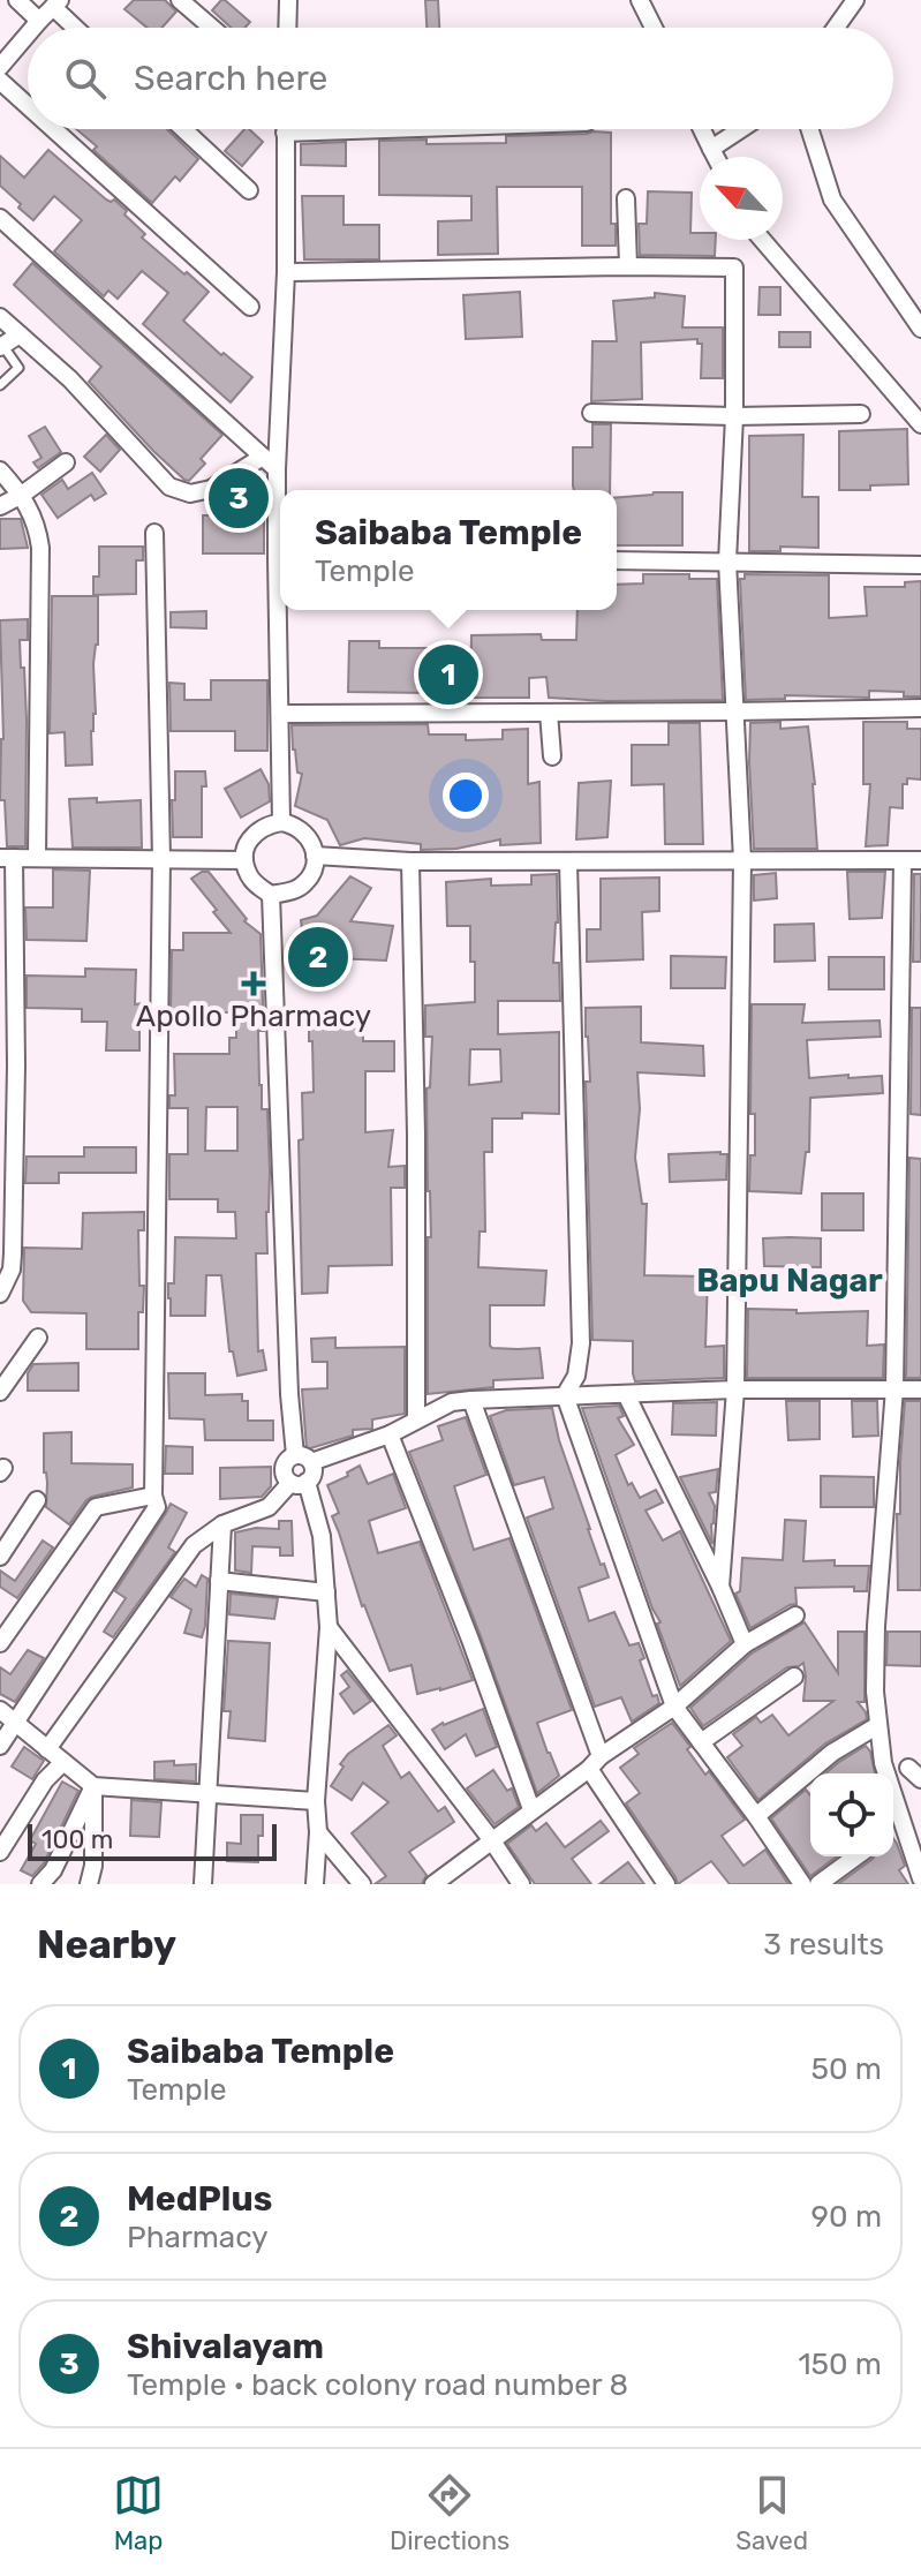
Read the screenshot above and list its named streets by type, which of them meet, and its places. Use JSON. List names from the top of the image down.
{
  "districts": ["Bapu Nagar"],
  "places": {
    "health": ["Apollo Pharmacy"]
  },
  "scale_bar": "100 m",
  "north": "top left",
  "page": {
    "search": "Search here",
    "pins": ["3", "1", "2"],
    "popup": ["Saibaba Temple", "Temple"],
    "scale": "100 m",
    "heading": ["Nearby", "3 results"],
    "list": [
      {
        "mark": "1",
        "name": "Saibaba Temple",
        "note": "Temple",
        "value": "50 m"
      },
      {
        "mark": "2",
        "name": "MedPlus",
        "note": "Pharmacy",
        "value": "90 m"
      },
      {
        "mark": "3",
        "name": "Shivalayam",
        "note": "Temple · back colony road number 8",
        "value": "150 m"
      }
    ],
    "nav": ["Map", "Directions", "Saved"]
  }
}
